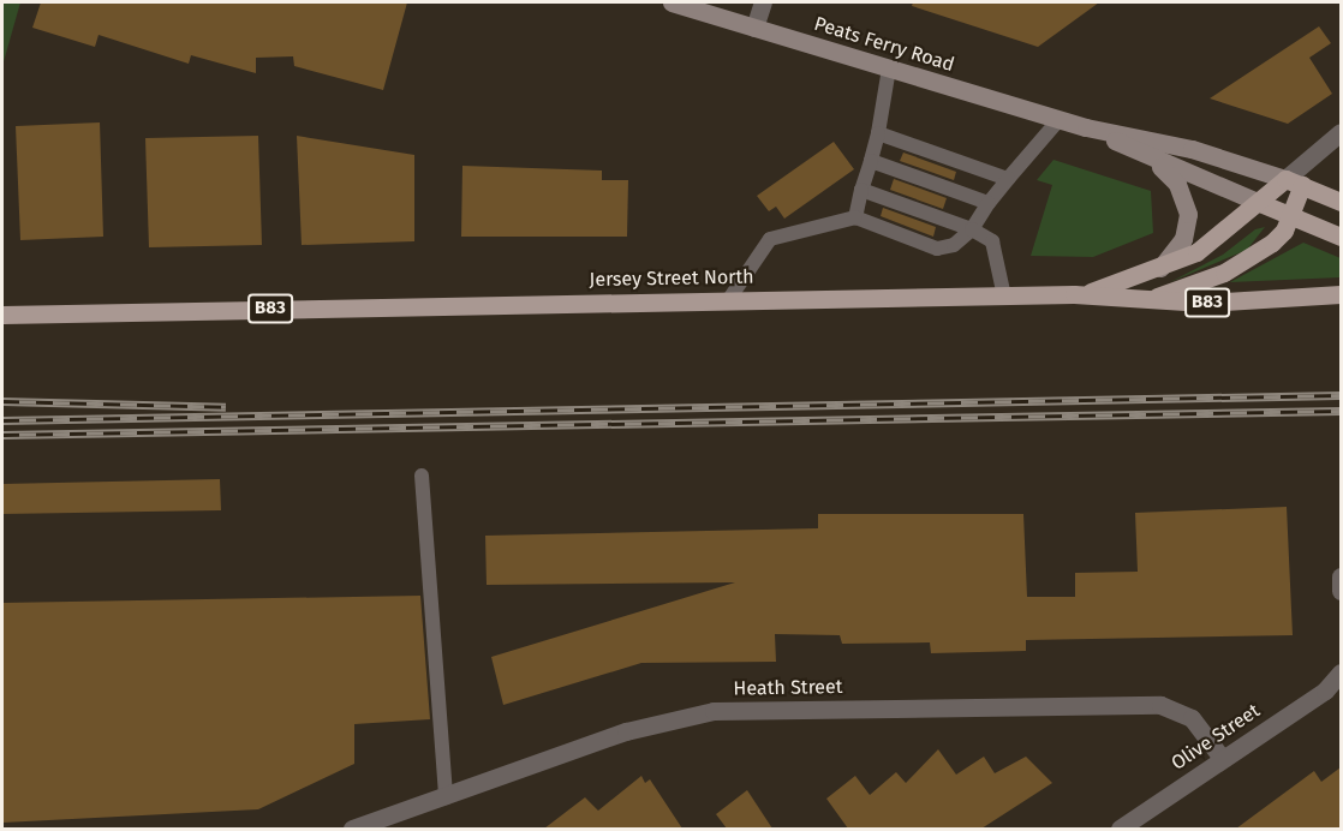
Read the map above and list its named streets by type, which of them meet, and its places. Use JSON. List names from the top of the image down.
{
  "streets": {
    "main road": ["Peats Ferry Road", "Jersey Street North", "B83"],
    "street": ["Heath Street", "Olive Street"]
  },
  "crossings": [
    ["Peats Ferry Road", "B83"],
    ["Jersey Street North", "B83"],
    ["Heath Street", "Olive Street"]
  ]
}
